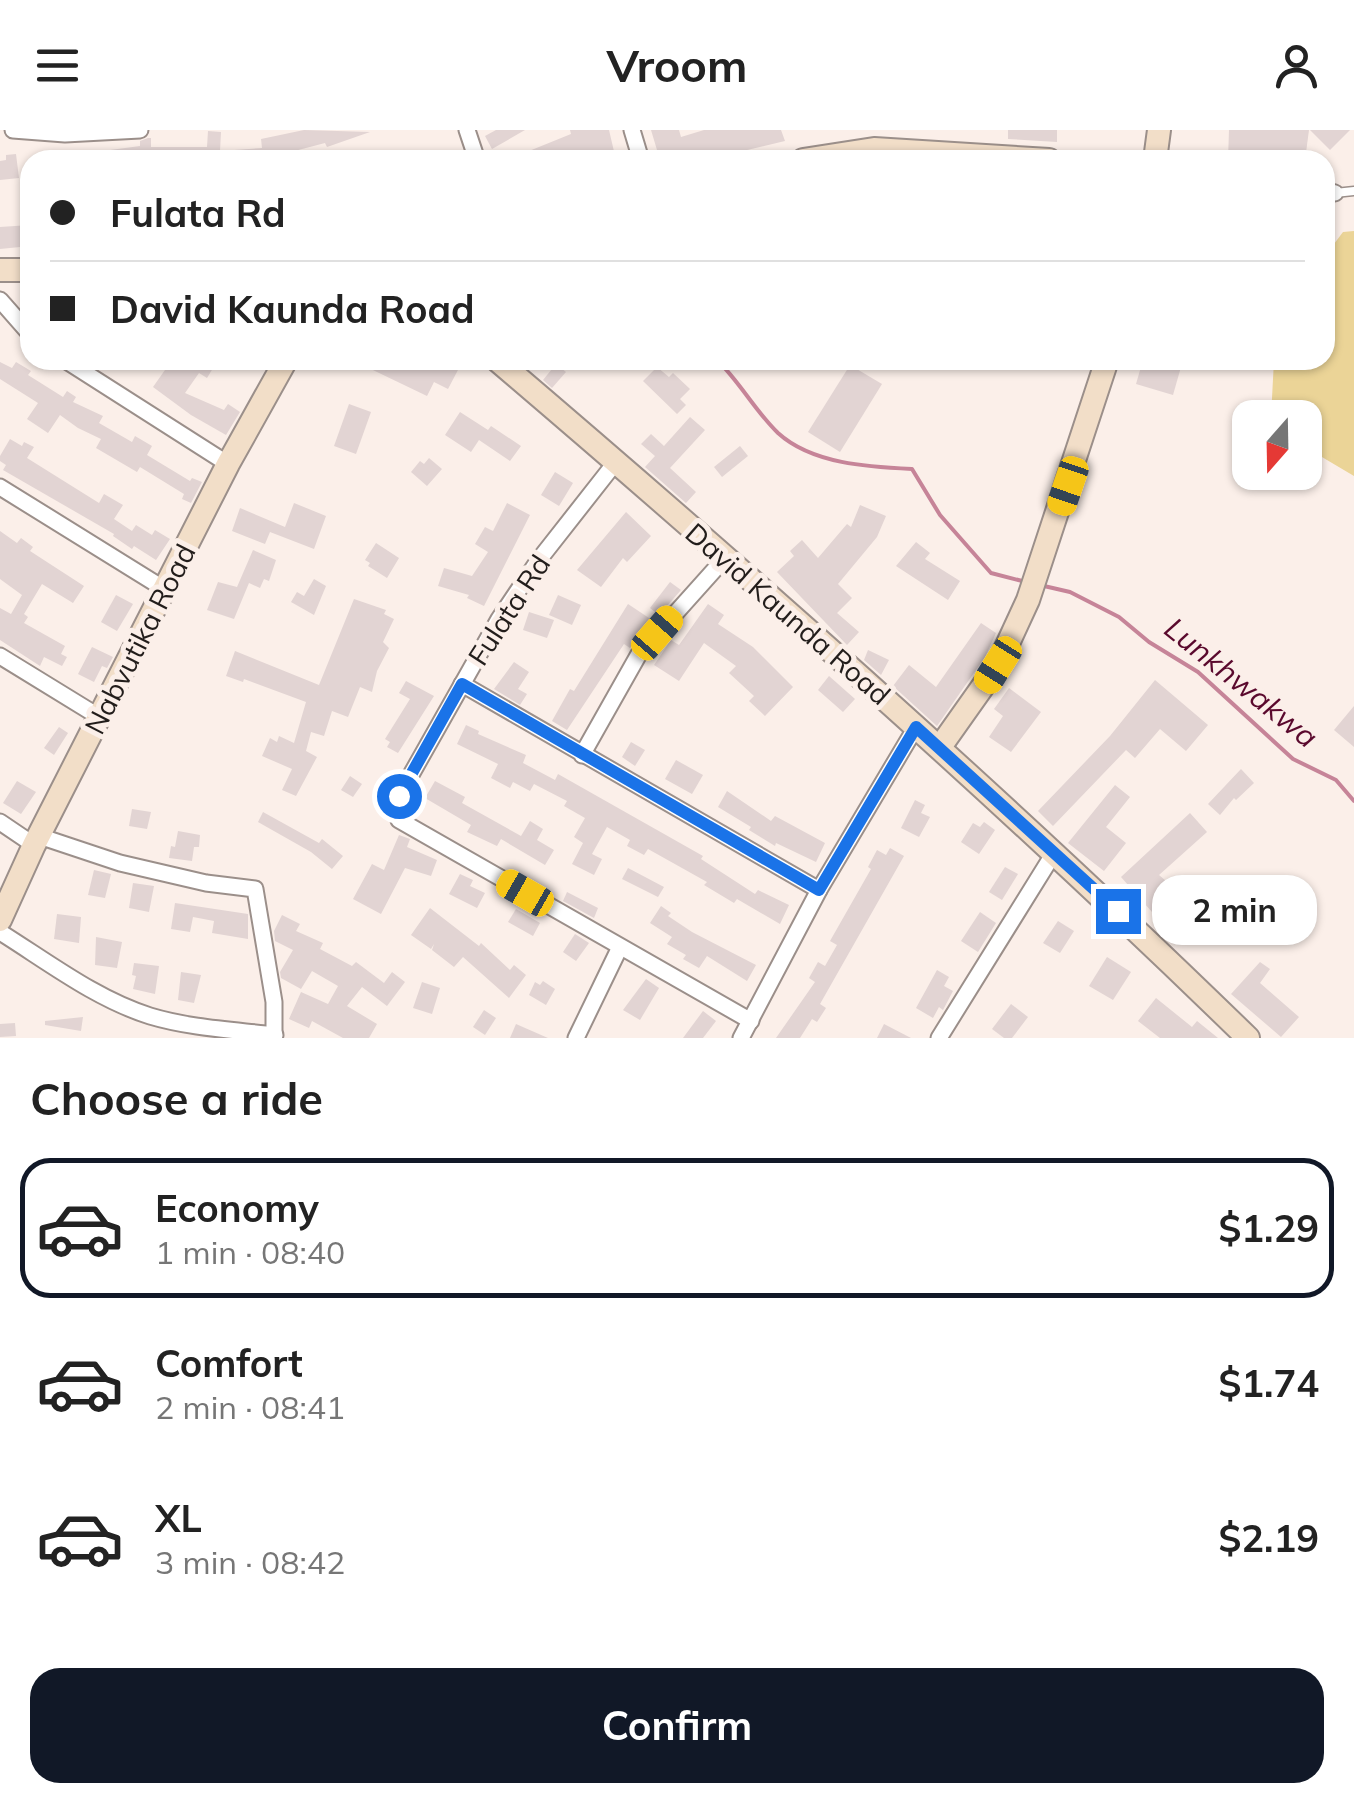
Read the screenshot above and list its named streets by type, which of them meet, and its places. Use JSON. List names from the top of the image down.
{
  "streets": {
    "street": ["Fulata Rd", "David Kaunda Road", "Nabvutika Road"]
  },
  "crossings": [
    ["Fulata Rd", "David Kaunda Road"]
  ],
  "water": ["Lunkhwakwa"],
  "north": "bottom",
  "page": {
    "header": "Vroom",
    "banner": ["Fulata Rd", "David Kaunda Road"],
    "bubble": "2 min",
    "heading": "Choose a ride",
    "list": [
      {
        "name": "Economy",
        "note": "1 min · 08:40",
        "value": "$1.29"
      },
      {
        "name": "Comfort",
        "note": "2 min · 08:41",
        "value": "$1.74"
      },
      {
        "name": "XL",
        "note": "3 min · 08:42",
        "value": "$2.19"
      }
    ],
    "buttons": "Confirm"
  }
}
